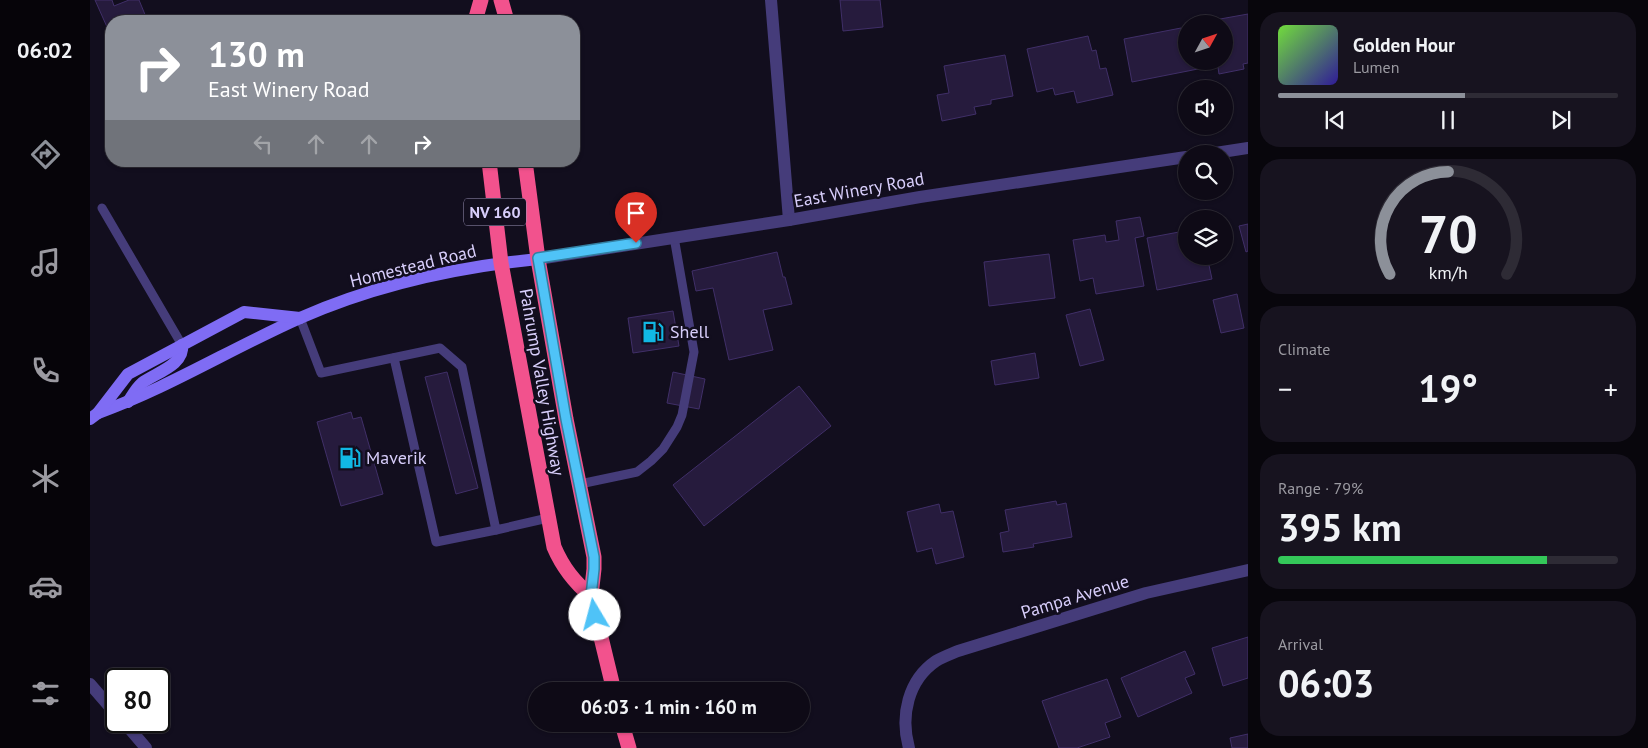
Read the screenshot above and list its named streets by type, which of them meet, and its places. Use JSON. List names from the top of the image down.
{
  "streets": {
    "highway": ["NV 160", "Pahrump Valley Highway"],
    "main road": ["Homestead Road"],
    "street": ["East Winery Road", "Pampa Avenue"]
  },
  "crossings": [
    ["East Winery Road", "Homestead Road"],
    ["East Winery Road", "Pahrump Valley Highway"],
    ["Homestead Road", "Pahrump Valley Highway"]
  ],
  "places": {
    "fuel station": ["Shell", "Maverik"]
  },
  "north": "top right",
  "page": {
    "tabs": "06:02",
    "turn": ["130 m", "East Winery Road"],
    "song": ["Golden Hour", "Lumen"],
    "tile": [
      "Climate",
      ["Range · 79%", "395 km"],
      ["Arrival", "06:03"]
    ],
    "heat": ["−", "19°", "+"],
    "limit": "80",
    "trip": "06:03 · 1 min · 160 m",
    "gauge": ["70", "km/h"]
  }
}
